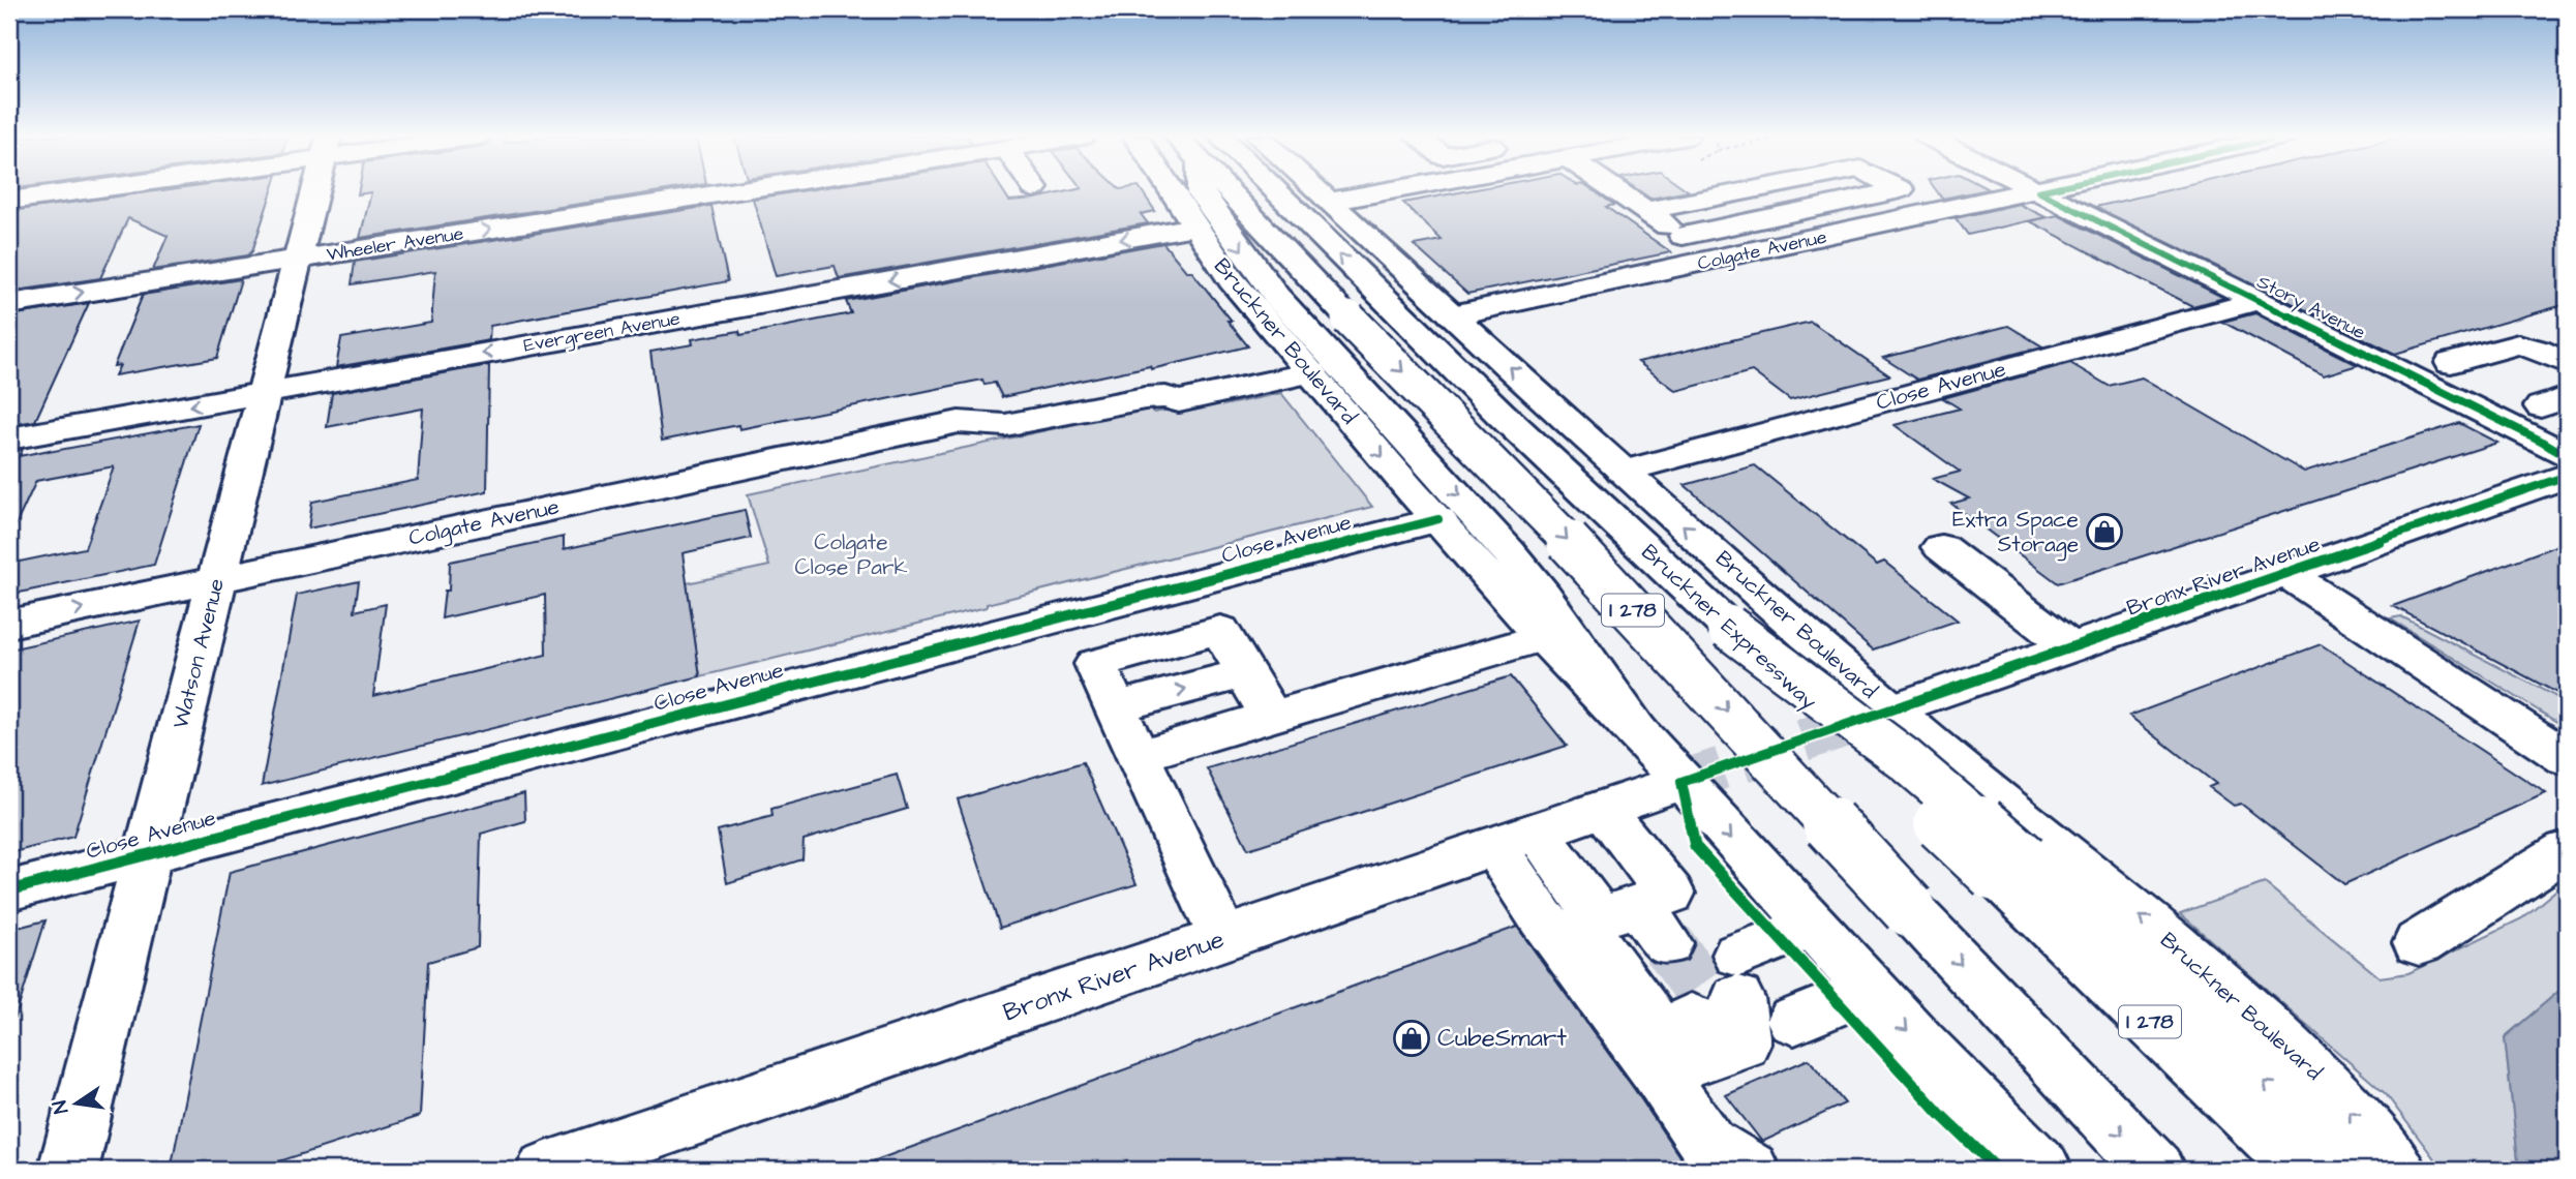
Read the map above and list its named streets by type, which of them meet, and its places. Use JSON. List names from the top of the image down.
{
  "streets": {
    "main road": [
      "Wheeler Avenue",
      "Colgate Avenue",
      "Story Avenue",
      "Evergreen Avenue",
      "Bruckner Boulevard",
      "Close Avenue",
      "Bronx River Avenue",
      "I 278",
      "Bruckner Expressway",
      "Watson Avenue"
    ]
  },
  "crossings": [
    ["Wheeler Avenue", "Watson Avenue"],
    ["Colgate Avenue", "Story Avenue"],
    ["Colgate Avenue", "Bruckner Boulevard"],
    ["Colgate Avenue", "Watson Avenue"],
    ["Story Avenue", "Close Avenue"],
    ["Evergreen Avenue", "Bruckner Boulevard"],
    ["Evergreen Avenue", "Watson Avenue"],
    ["Bruckner Boulevard", "Close Avenue"],
    ["Bruckner Boulevard", "Bronx River Avenue"],
    ["Close Avenue", "Watson Avenue"]
  ],
  "one_way": ["Wheeler Avenue", "Evergreen Avenue"],
  "parks": ["Colgate Close Park"],
  "places": {
    "shop": ["Extra Space Storage", "CubeSmart"]
  },
  "north": "left"
}
